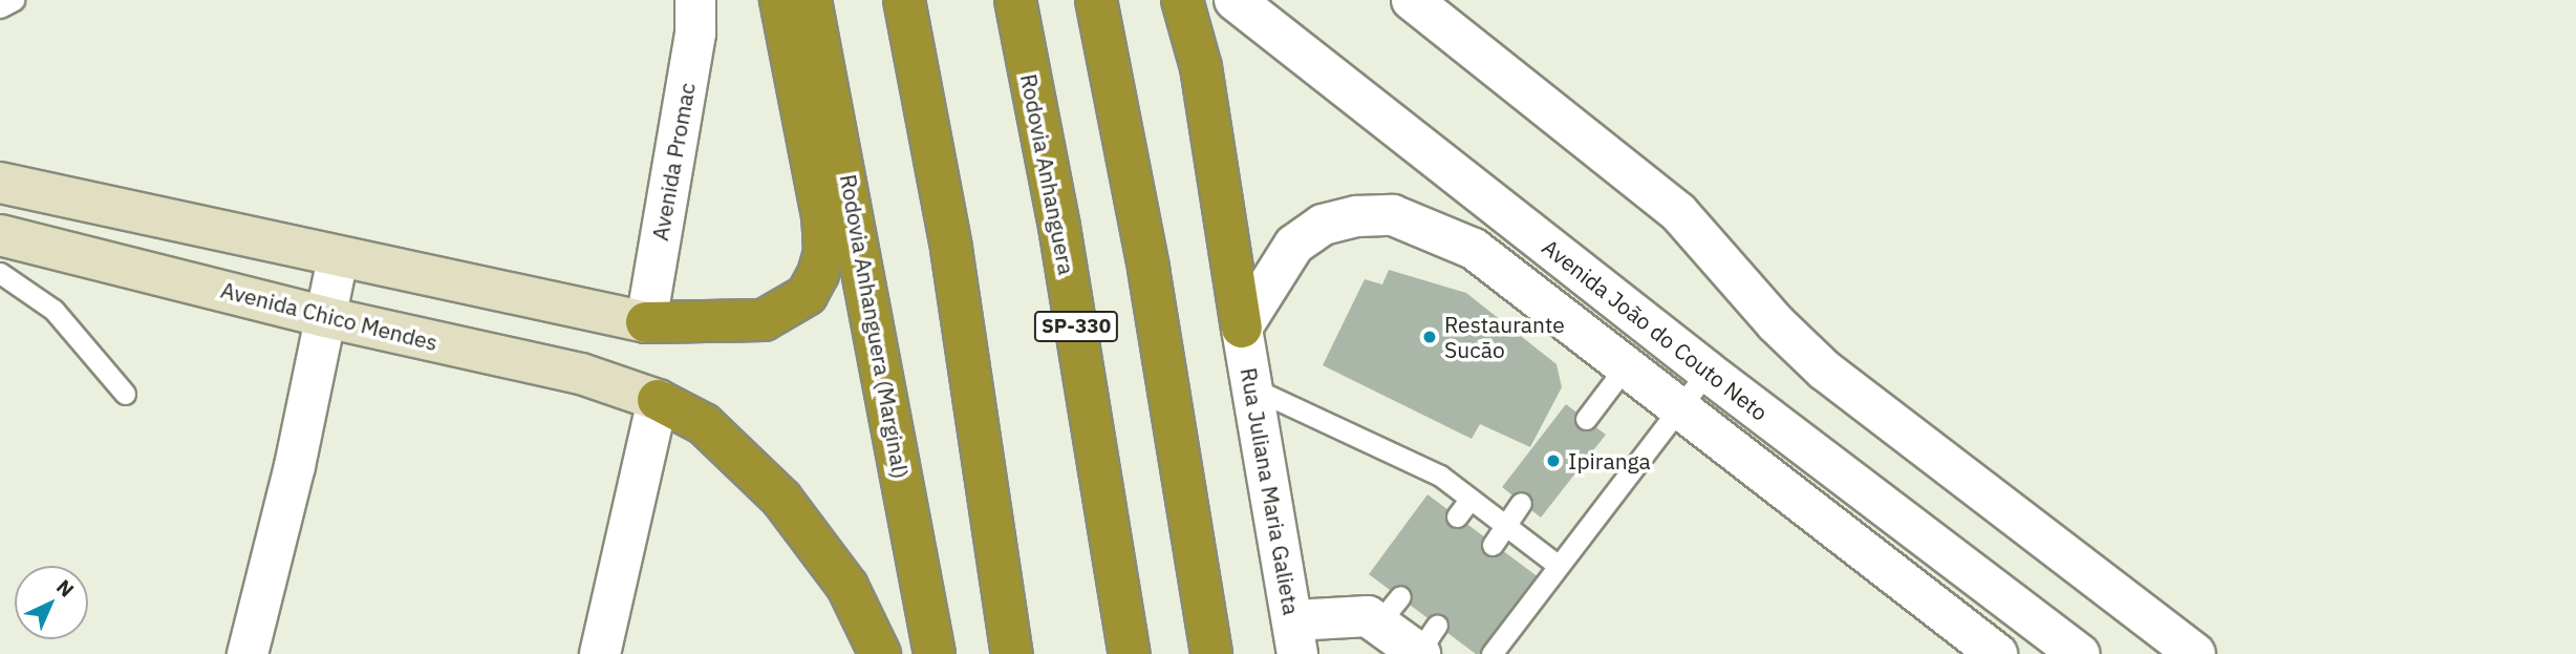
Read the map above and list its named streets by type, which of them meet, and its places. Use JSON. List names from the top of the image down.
{
  "streets": {
    "highway": ["Rodovia Anhanguera", "Rodovia Anhanguera (Marginal)", "SP-330"],
    "street": [
      "Avenida Promac",
      "Avenida Chico Mendes",
      "Avenida João do Couto Neto",
      "Rua Juliana Maria Galieta"
    ]
  },
  "crossings": [
    ["Avenida João do Couto Neto", "Rua Juliana Maria Galieta"]
  ],
  "places": ["Restaurante Sucão", "Ipiranga"],
  "north": "top right"
}
